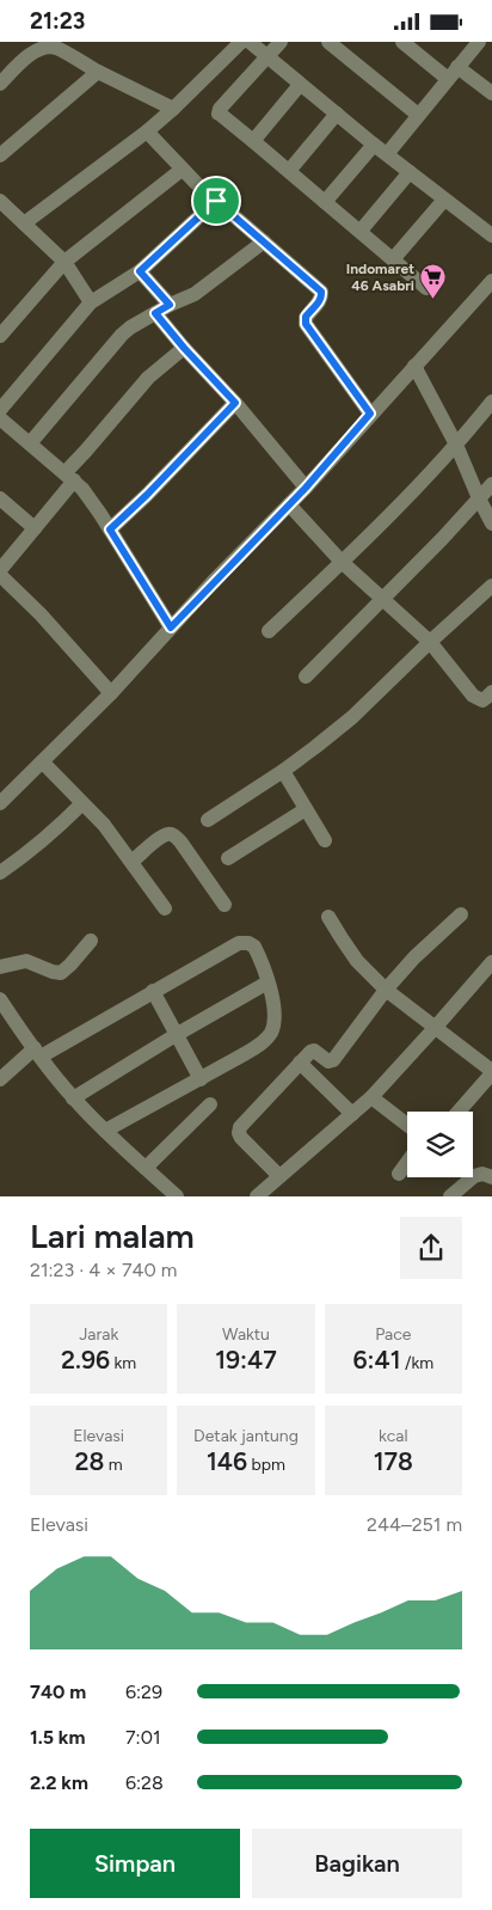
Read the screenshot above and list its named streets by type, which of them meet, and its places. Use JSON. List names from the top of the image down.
{
  "places": {
    "supermarket": ["Indomaret 46 Asabri"]
  },
  "page": {
    "status": "21:23",
    "heading": ["Lari malam", "21:23 · 4 × 740 m"],
    "stats": [
      ["Jarak", "2.96 km"],
      ["Waktu", "19:47"],
      ["Pace", "6:41 /km"],
      ["Elevasi", "28 m"],
      ["Detak jantung", "146 bpm"],
      ["kcal", "178"]
    ],
    "chart": ["Elevasi", "244–251 m"],
    "list": [
      {
        "name": "740 m",
        "note": "6:29"
      },
      {
        "name": "1.5 km",
        "note": "7:01"
      },
      {
        "name": "2.2 km",
        "note": "6:28"
      }
    ],
    "buttons": ["Simpan", "Bagikan"]
  }
}
